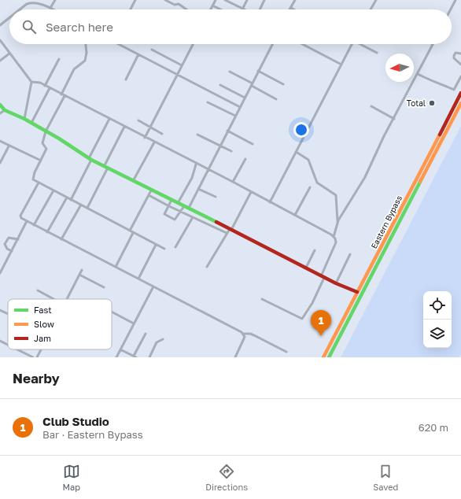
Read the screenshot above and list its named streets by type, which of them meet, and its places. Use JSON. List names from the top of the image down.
{
  "streets": {
    "main road": ["Eastern Bypass"]
  },
  "places": ["Total"],
  "legend": ["Fast", "Slow", "Jam"],
  "north": "left",
  "page": {
    "search": "Search here",
    "pins": "1",
    "heading": "Nearby",
    "list": [
      {
        "mark": "1",
        "name": "Club Studio",
        "note": "Bar · Eastern Bypass",
        "value": "620 m"
      }
    ],
    "nav": ["Map", "Directions", "Saved"]
  }
}
